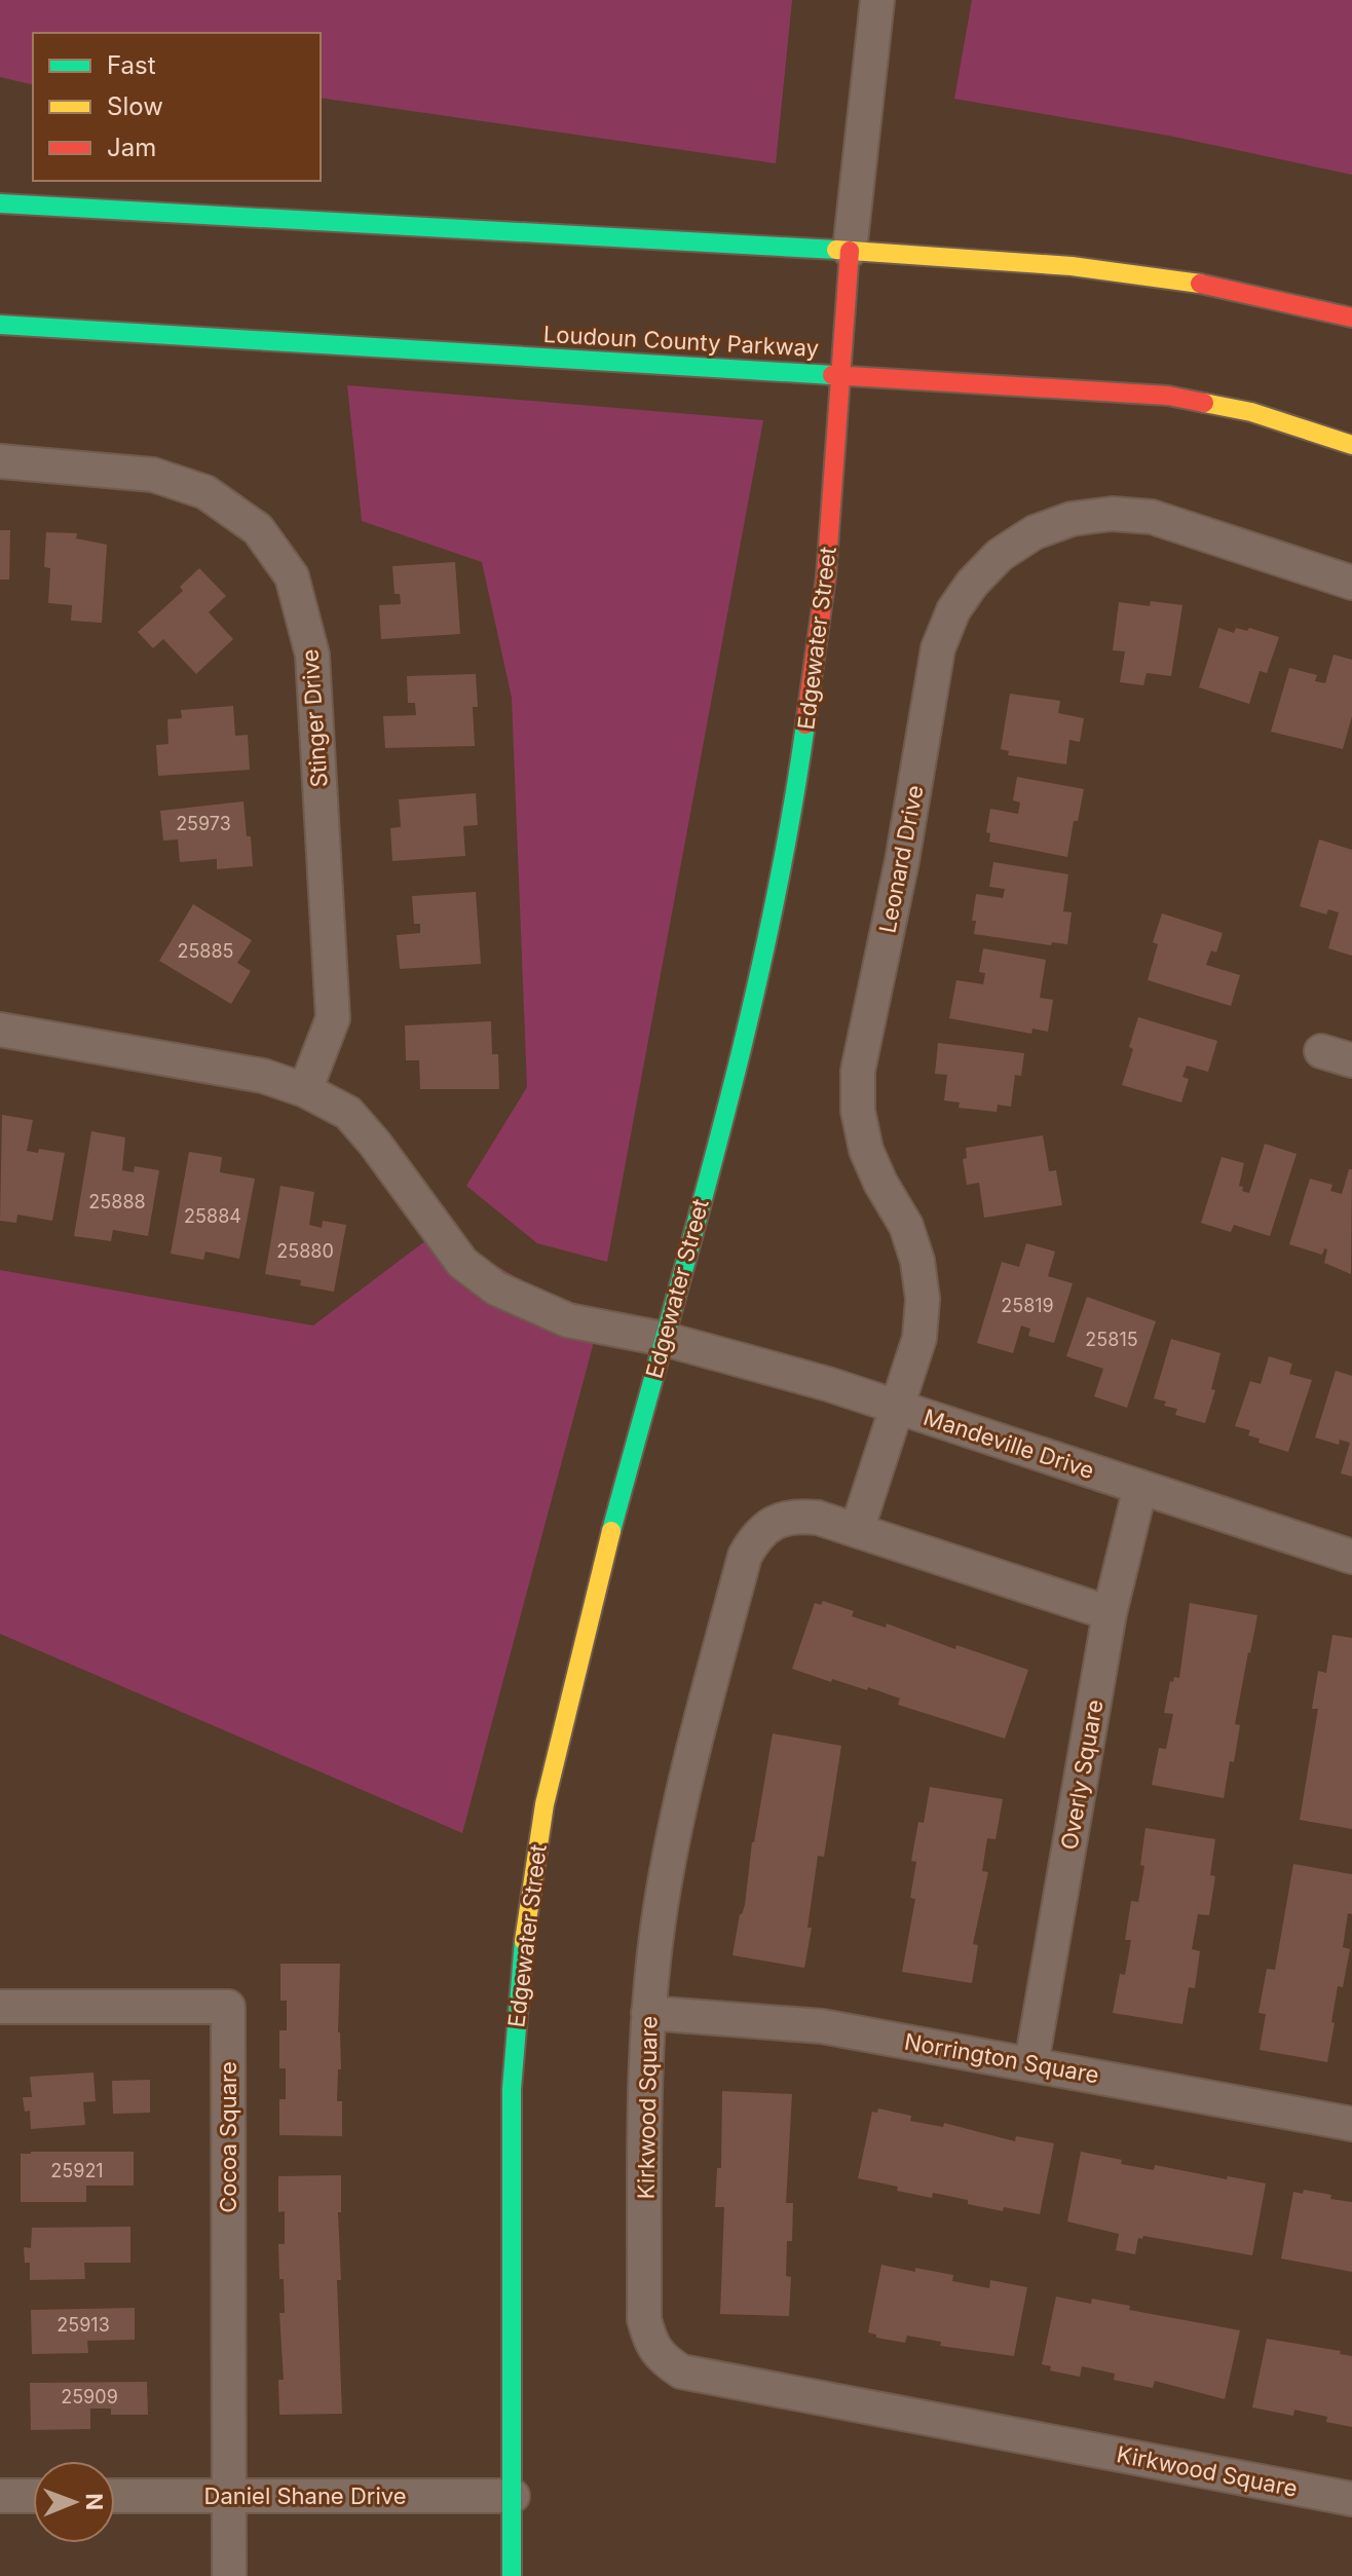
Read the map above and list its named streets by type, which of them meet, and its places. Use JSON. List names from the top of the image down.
{
  "streets": {
    "main road": ["Loudoun County Parkway", "Edgewater Street"],
    "street": [
      "Stinger Drive",
      "Leonard Drive",
      "Mandeville Drive",
      "Overly Square",
      "Norrington Square",
      "Kirkwood Square",
      "Cocoa Square",
      "Daniel Shane Drive"
    ]
  },
  "crossings": [
    ["Loudoun County Parkway", "Edgewater Street"],
    ["Edgewater Street", "Mandeville Drive"],
    ["Edgewater Street", "Daniel Shane Drive"],
    ["Leonard Drive", "Mandeville Drive"],
    ["Leonard Drive", "Kirkwood Square"],
    ["Mandeville Drive", "Overly Square"],
    ["Overly Square", "Norrington Square"],
    ["Overly Square", "Kirkwood Square"],
    ["Norrington Square", "Kirkwood Square"],
    ["Cocoa Square", "Daniel Shane Drive"]
  ],
  "house_numbers": [
    "25973",
    "25885",
    "25888",
    "25884",
    "25880",
    "25819",
    "25815",
    "25921",
    "25913",
    "25909"
  ],
  "legend": ["Fast", "Slow", "Jam"],
  "north": "right"
}
